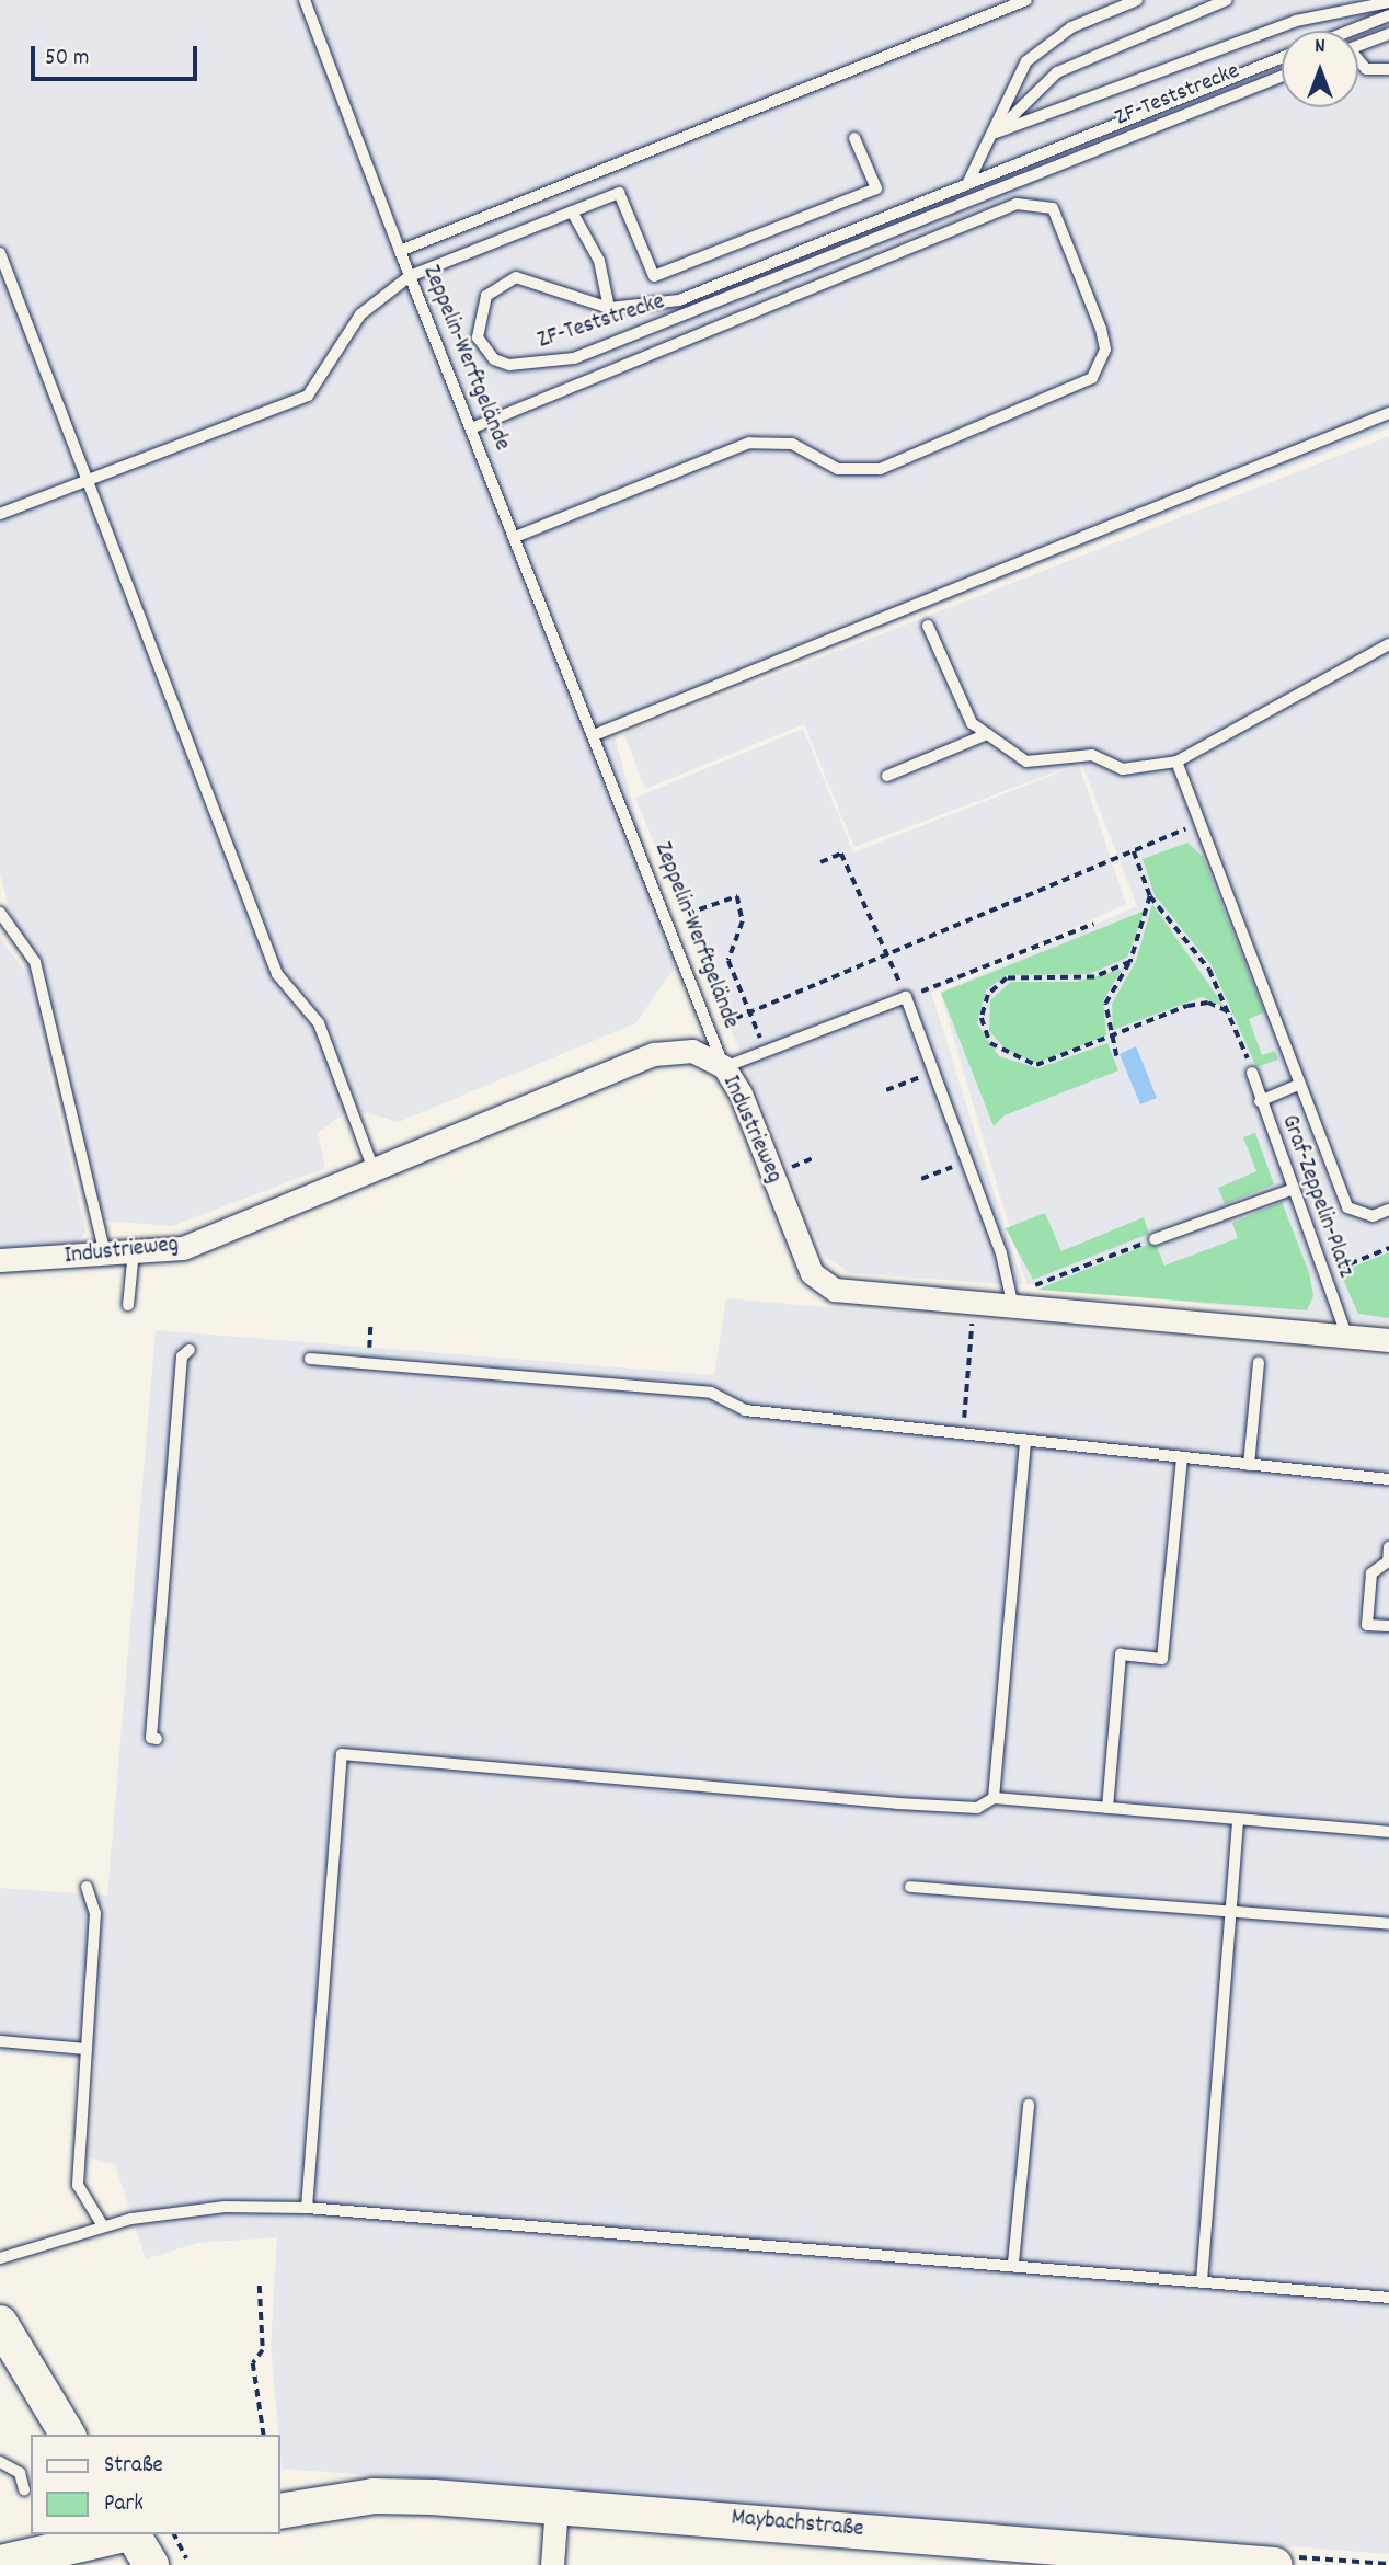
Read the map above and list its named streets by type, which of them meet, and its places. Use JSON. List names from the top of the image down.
{
  "streets": {
    "main road": ["Maybachstraße"],
    "street": ["Industrieweg"],
    "lane": ["ZF-Teststrecke", "Zeppelin-Werftgelände", "Graf-Zeppelin-Platz"]
  },
  "crossings": [
    ["Zeppelin-Werftgelände", "Industrieweg"],
    ["Industrieweg", "Graf-Zeppelin-Platz"]
  ],
  "legend": ["Straße", "Park"],
  "scale_bar": "50 m",
  "north": "top"
}
